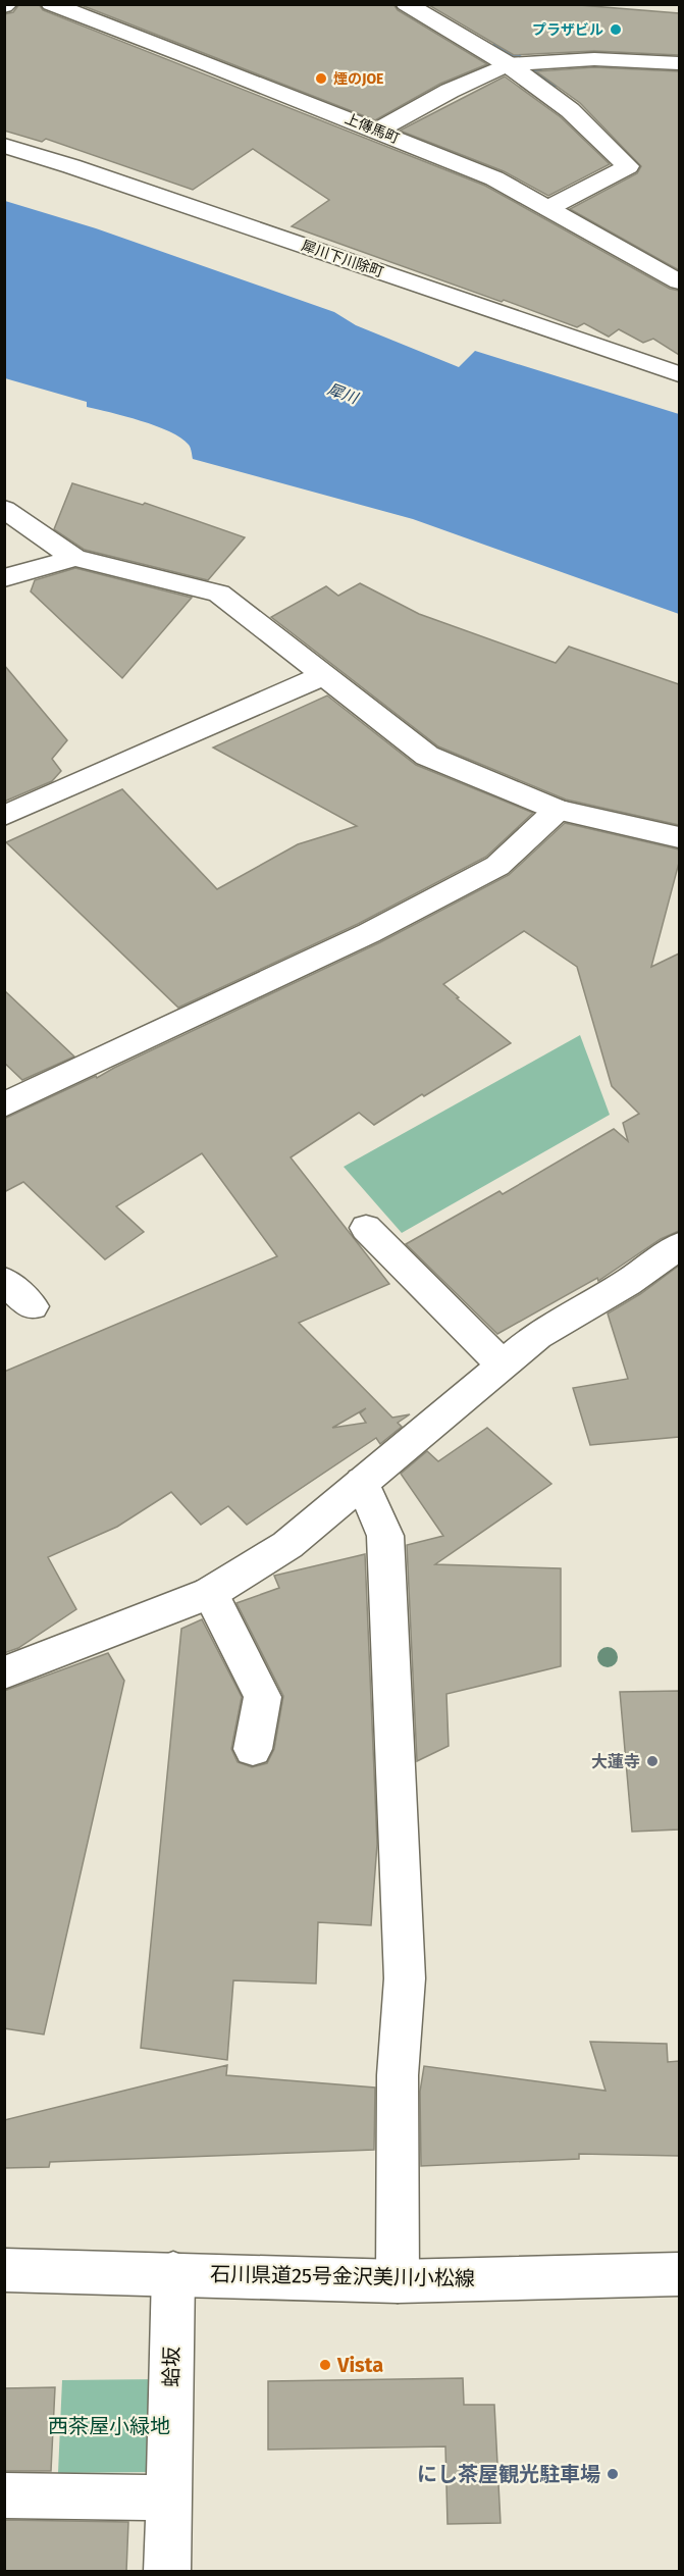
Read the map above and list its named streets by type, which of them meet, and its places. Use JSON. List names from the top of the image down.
{
  "streets": {
    "street": [
      "上傳馬町",
      "犀川下川除町",
      "石川県道25号金沢美川小松線",
      "蛤坂"
    ]
  },
  "crossings": [
    ["石川県道25号金沢美川小松線", "蛤坂"]
  ],
  "water": ["犀川"],
  "parks": ["西茶屋小緑地"],
  "places": [
    "プラザビル",
    "煙のJOE",
    "大蓮寺",
    "Vista",
    "にし茶屋観光駐車場"
  ]
}
